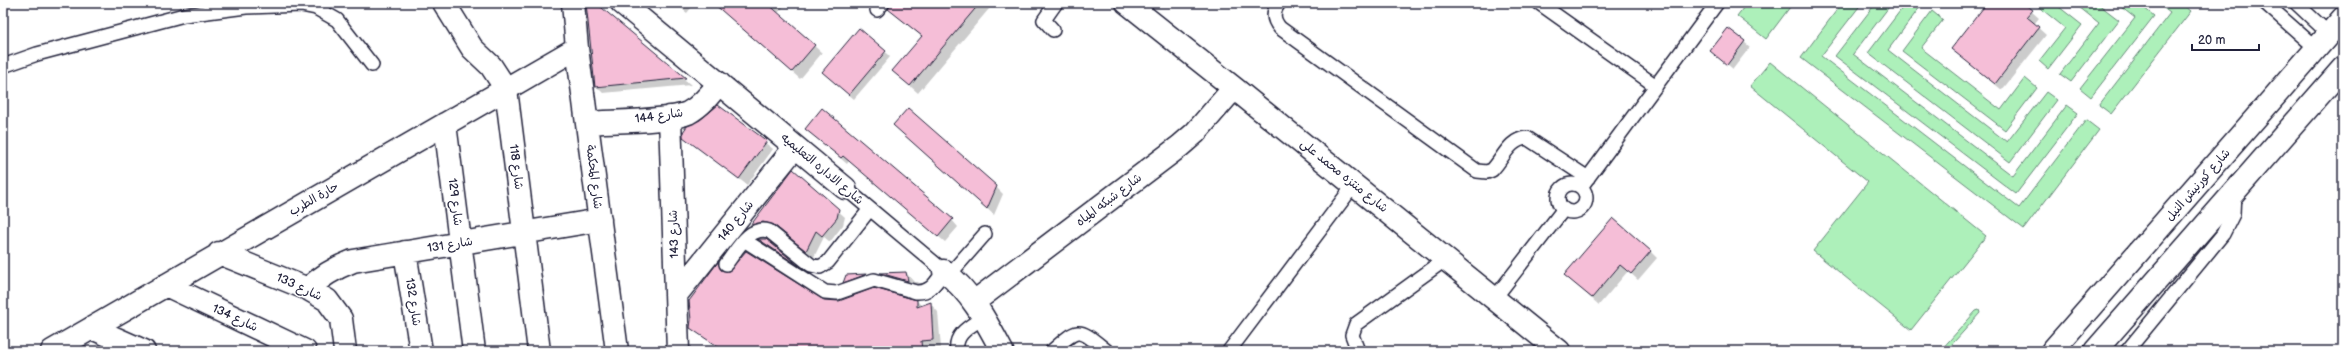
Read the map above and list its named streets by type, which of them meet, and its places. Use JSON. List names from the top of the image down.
{
  "streets": {
    "main road": [
      "شارع 144",
      "شارع 118",
      "شارع الاداره التعليميه",
      "شارع منتزه محمد على",
      "شارع المحكمة",
      "شارع كورنيش النيل",
      "حارة الطرب",
      "شارع شبكه المياه",
      "شارع 129",
      "شارع 140",
      "شارع 143",
      "شارع 131",
      "شارع 133",
      "شارع 132",
      "شارع 134"
    ]
  },
  "crossings": [
    ["شارع 144", "شارع الاداره التعليميه"],
    ["شارع 144", "شارع المحكمة"],
    ["شارع 144", "شارع 143"],
    ["شارع 118", "حارة الطرب"],
    ["شارع 118", "شارع 131"],
    ["شارع الاداره التعليميه", "شارع شبكه المياه"],
    ["شارع الاداره التعليميه", "شارع 140"],
    ["شارع منتزه محمد على", "شارع شبكه المياه"],
    ["شارع المحكمة", "حارة الطرب"],
    ["شارع المحكمة", "شارع 131"],
    ["حارة الطرب", "شارع 129"],
    ["حارة الطرب", "شارع 133"],
    ["حارة الطرب", "شارع 134"],
    ["شارع 129", "شارع 131"],
    ["شارع 140", "شارع 143"],
    ["شارع 131", "شارع 133"],
    ["شارع 131", "شارع 132"]
  ],
  "scale_bar": "20 m"
}
